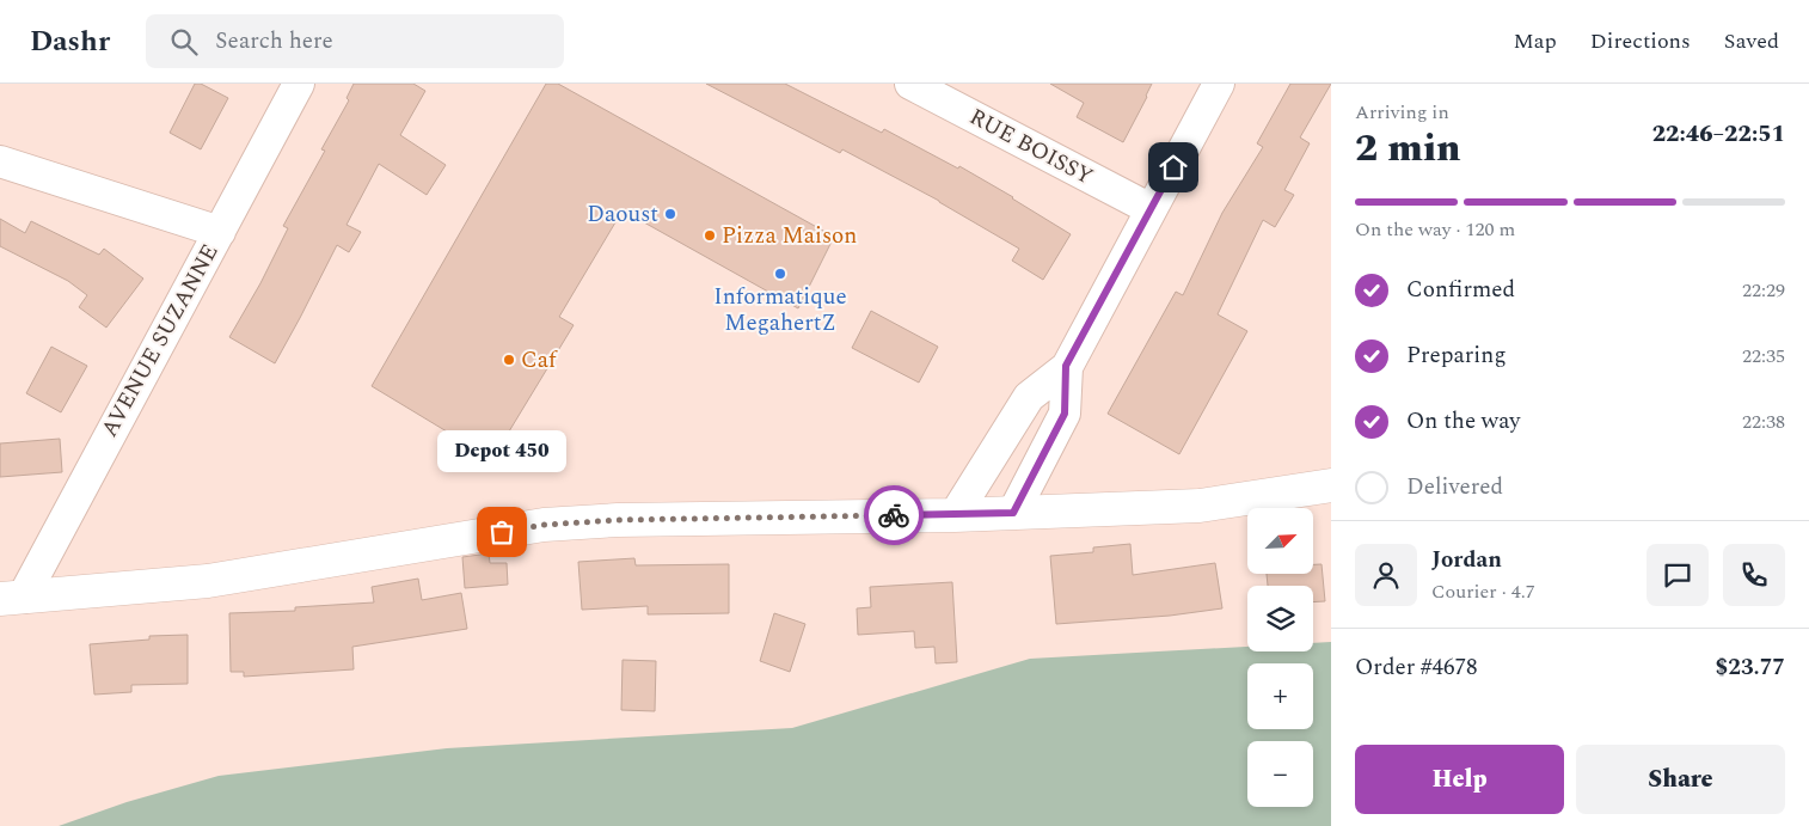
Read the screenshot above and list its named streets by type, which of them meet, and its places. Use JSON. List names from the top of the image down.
{
  "streets": {
    "street": ["RUE BOISSY", "AVENUE SUZANNE"]
  },
  "places": [
    "Daoust",
    "Pizza Maison",
    "Informatique MegahertZ",
    "Caf",
    "Depot 450"
  ],
  "north": "top right",
  "page": {
    "header": "Dashr",
    "search": "Search here",
    "nav": ["Map", "Directions", "Saved"],
    "heading": ["2 min", "Arriving in", "22:46–22:51"],
    "panel": [
      "Jordan",
      "Courier · 4.7",
      "Order #4678",
      "$23.77"
    ],
    "bar": "On the way · 120 m",
    "list": [
      ["Confirmed", "22:29"],
      ["Preparing", "22:35"],
      ["On the way", "22:38"],
      "Delivered"
    ],
    "bubble": "Depot 450",
    "map_buttons": ["+", "−"],
    "buttons": ["Help", "Share"]
  }
}
